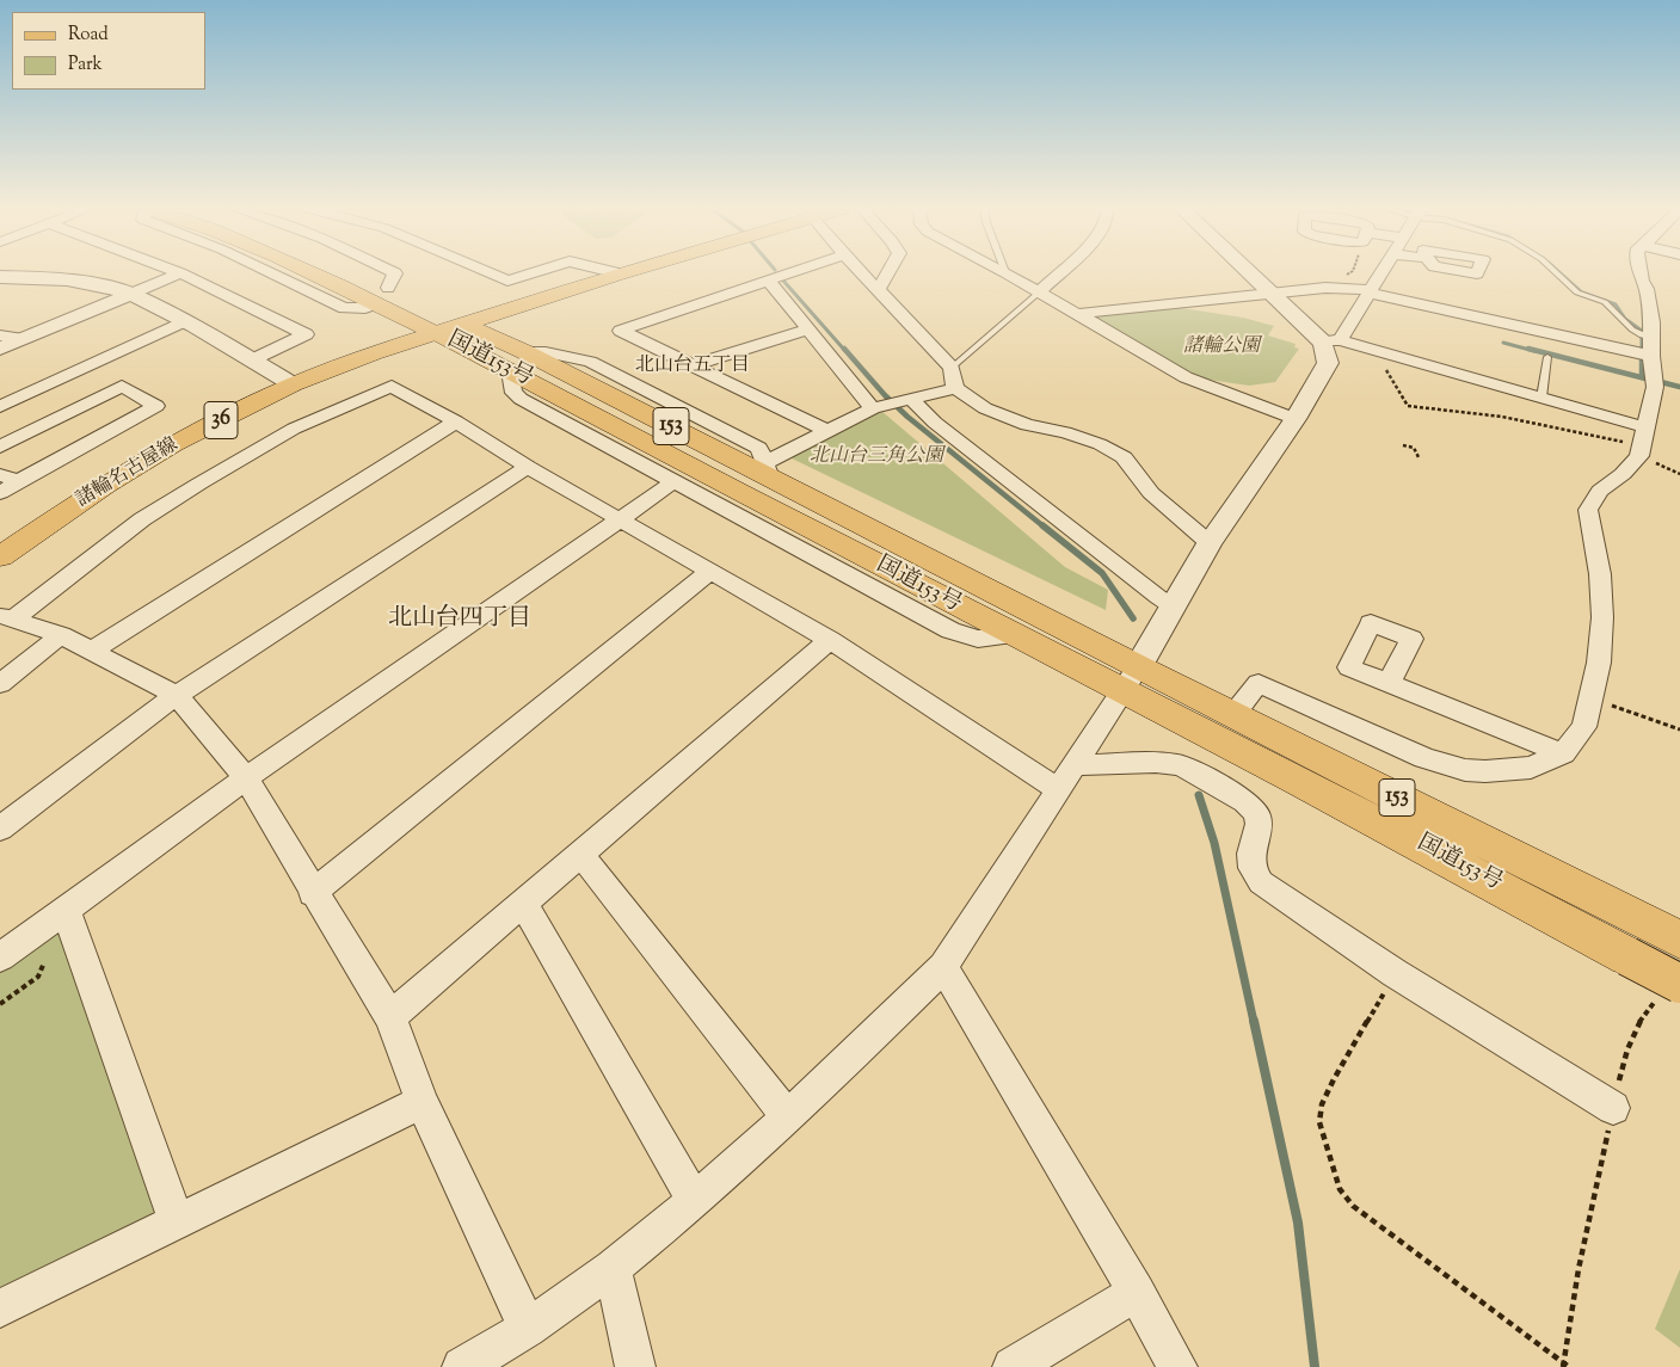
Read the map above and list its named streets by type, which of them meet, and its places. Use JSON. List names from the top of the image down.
{
  "streets": {
    "main road": [
      "国道153号",
      "36",
      "153",
      "諸輪名古屋線"
    ]
  },
  "crossings": [
    ["国道153号", "36"],
    ["国道153号", "諸輪名古屋線"],
    ["36", "諸輪名古屋線"]
  ],
  "districts": ["北山台五丁目", "北山台四丁目"],
  "parks": ["諸輪公園", "北山台三角公園"],
  "legend": ["Road", "Park"]
}
